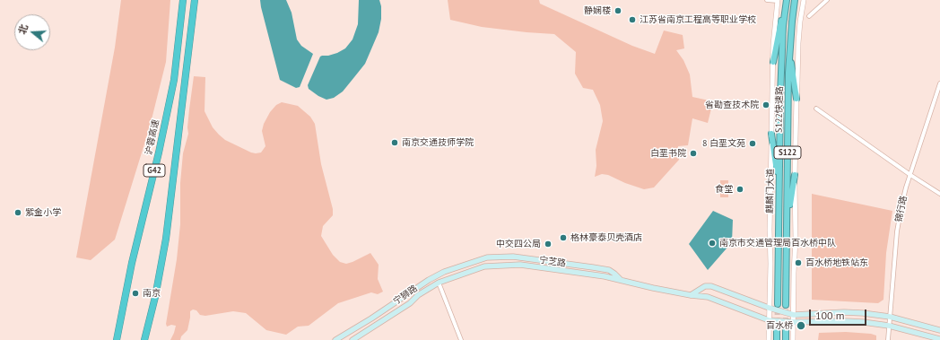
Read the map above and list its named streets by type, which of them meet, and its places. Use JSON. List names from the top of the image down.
{
  "streets": {
    "highway": [
      "S122快速路",
      "沪蓉高速",
      "S122",
      "G42"
    ],
    "main road": ["宁芝路", "宁狮路"],
    "street": ["麒麟门大道", "锦行路"]
  },
  "crossings": [
    ["麒麟门大道", "宁芝路"],
    ["锦行路", "宁芝路"],
    ["宁芝路", "宁狮路"]
  ],
  "places": [
    "静娴楼",
    "江苏省南京工程高等职业学校",
    "省勘查技术院",
    "南京交通技师学院",
    "8 白垩文苑",
    "白垩书院",
    "食堂",
    "紫金小学",
    "格林豪泰贝壳酒店",
    "南京市交通管理局百水桥中队",
    "中交四公局",
    "百水桥地铁站东",
    "南京",
    "百水桥"
  ],
  "scale_bar": "100 m",
  "north": "left"
}
